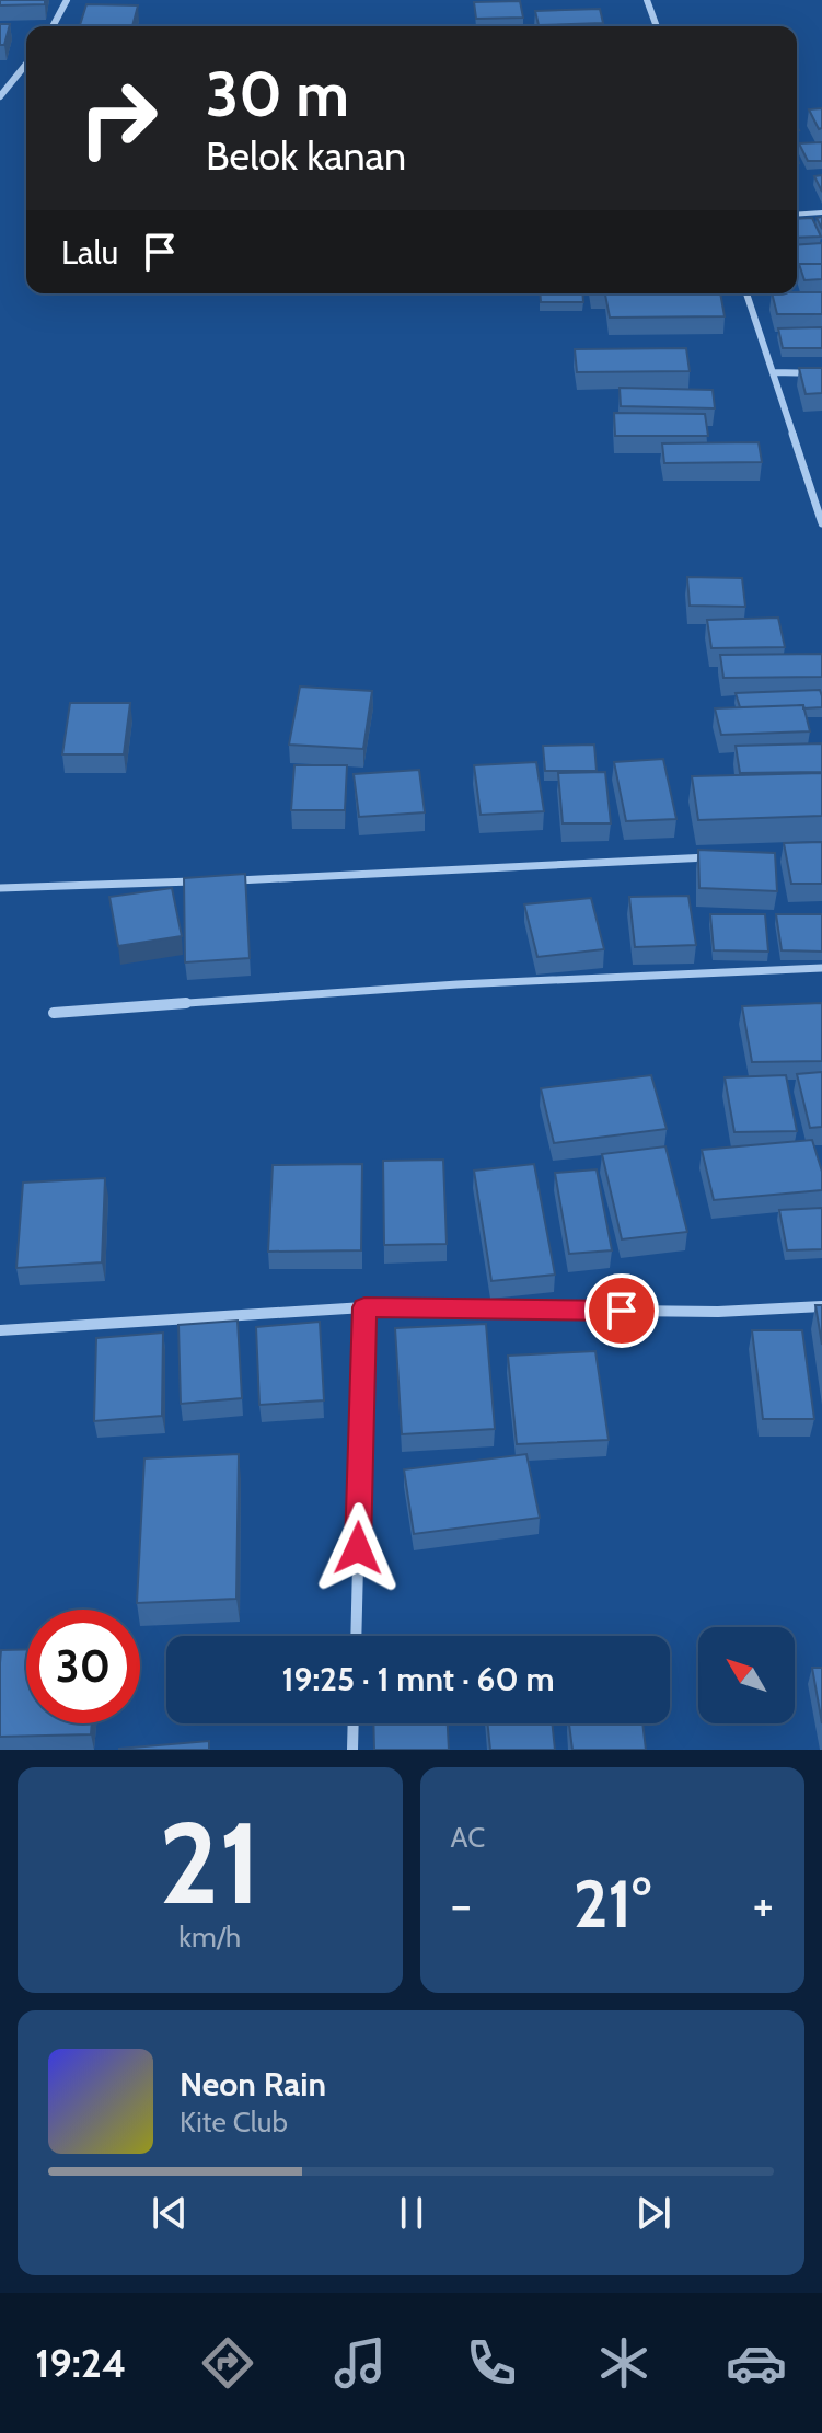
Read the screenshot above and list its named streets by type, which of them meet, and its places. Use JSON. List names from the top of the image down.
{
  "north": "top left",
  "page": {
    "turn": ["30 m", "Belok kanan"],
    "then": "Lalu",
    "limit": "30",
    "trip": "19:25 · 1 mnt · 60 m",
    "tile": [
      ["21", "km/h"],
      "AC"
    ],
    "heat": ["−", "21°", "+"],
    "song": ["Neon Rain", "Kite Club"],
    "tabs": "19:24"
  }
}
